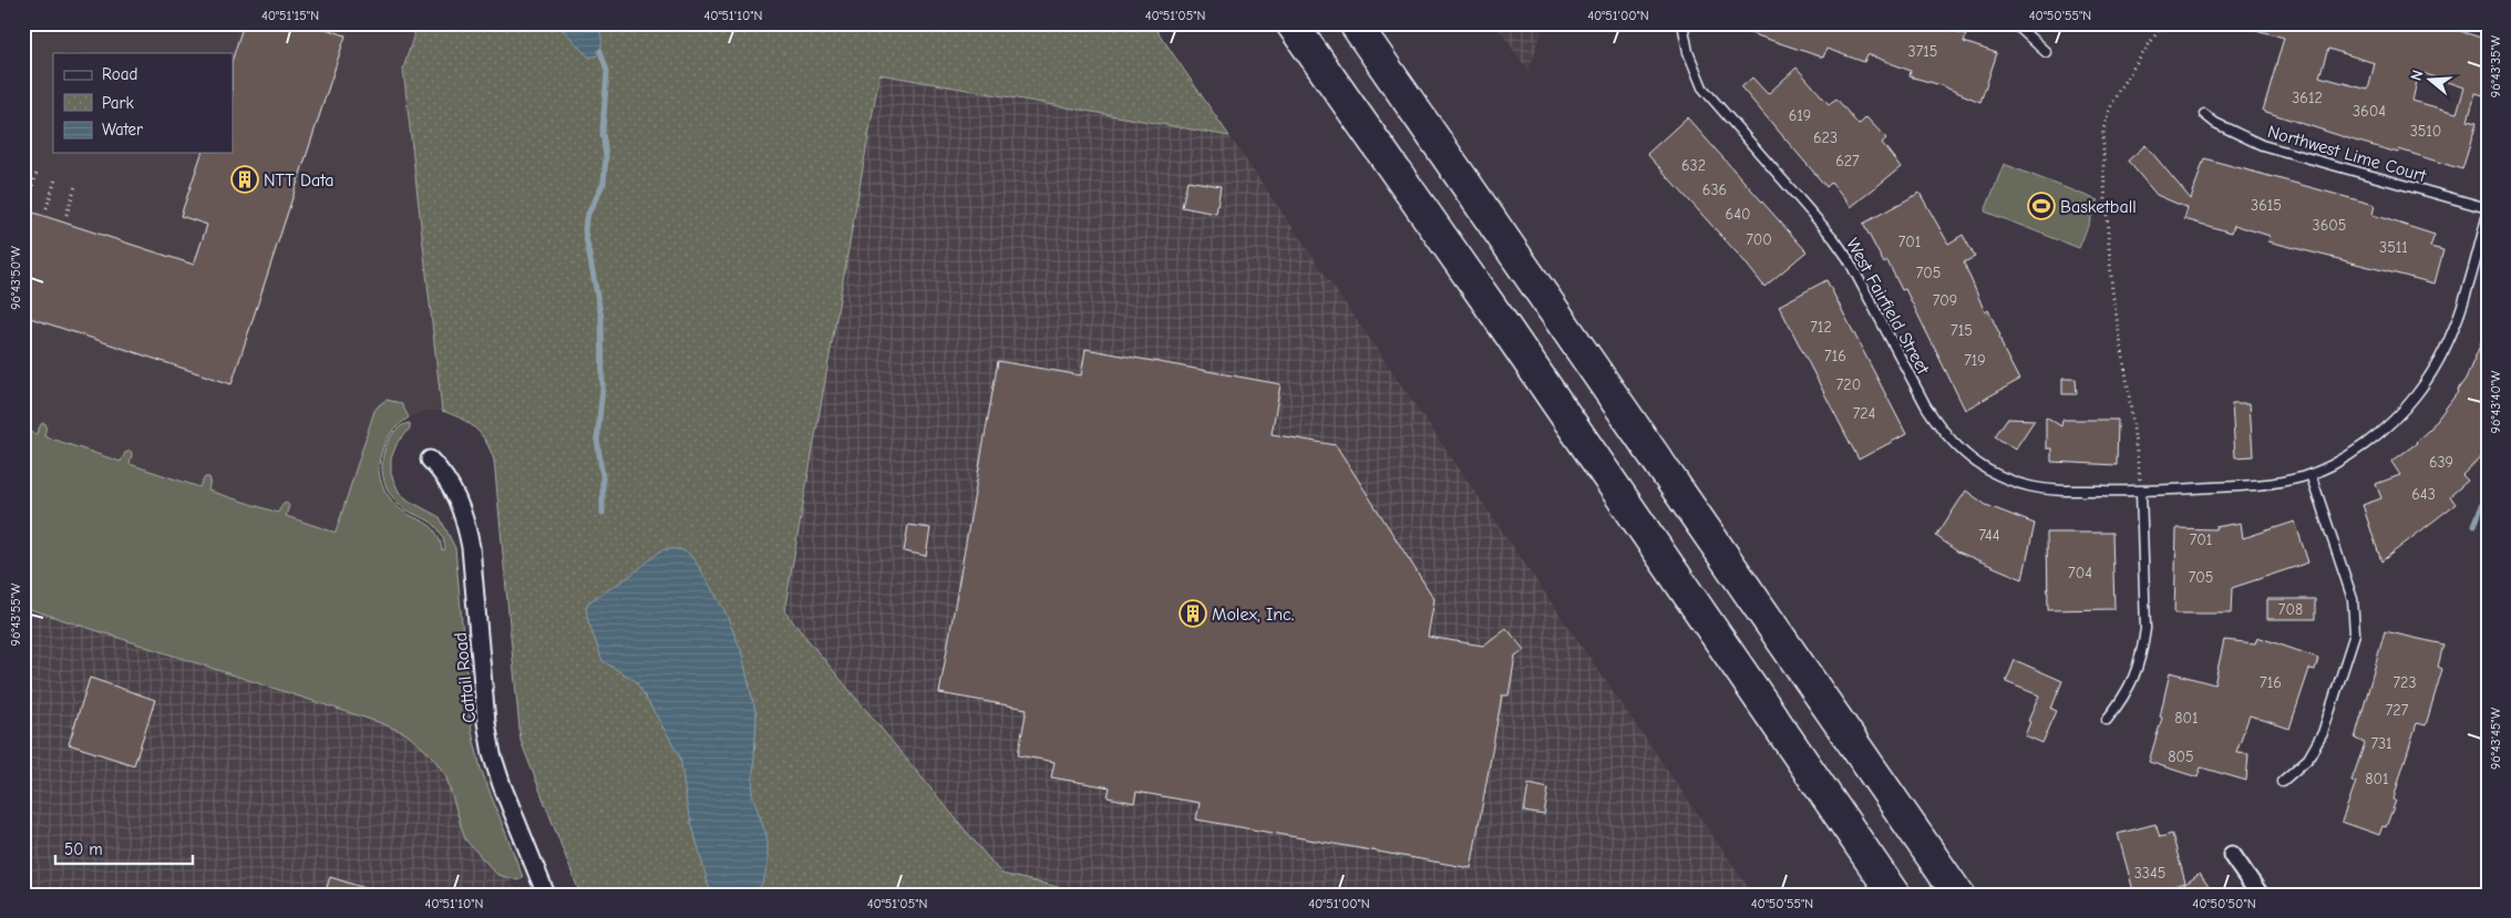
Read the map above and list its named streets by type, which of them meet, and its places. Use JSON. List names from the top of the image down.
{
  "streets": {
    "street": ["Cattail Road"],
    "lane": ["Northwest Lime Court", "West Fairfield Street"]
  },
  "places": {
    "building": ["NTT Data", "Molex, Inc."],
    "sports": ["Basketball"]
  },
  "house_numbers": [
    "3715",
    "3612",
    "3604",
    "619",
    "3510",
    "623",
    "627",
    "632",
    "636",
    "3615",
    "640",
    "3605",
    "700",
    "701",
    "3511",
    "705",
    "709",
    "712",
    "715",
    "716",
    "719",
    "720",
    "724",
    "639",
    "643",
    "744",
    "701",
    "704",
    "705",
    "708",
    "716",
    "723",
    "727",
    "801",
    "731",
    "805",
    "801",
    "3345"
  ],
  "legend": ["Road", "Park", "Water"],
  "scale_bar": "50 m",
  "north": "left",
  "coordinates": [
    "40°51'15\"N",
    "40°51'10\"N",
    "40°51'05\"N",
    "40°51'00\"N",
    "40°50'55\"N",
    "96°43'35\"W",
    "96°43'50\"W",
    "96°43'40\"W",
    "96°43'55\"W",
    "96°43'45\"W",
    "40°50'50\"N"
  ]
}
